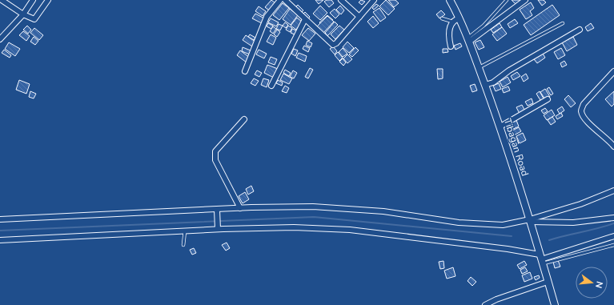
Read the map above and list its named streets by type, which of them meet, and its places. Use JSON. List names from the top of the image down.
{
  "streets": {
    "main road": ["Tibagan Road"]
  },
  "north": "right"
}
